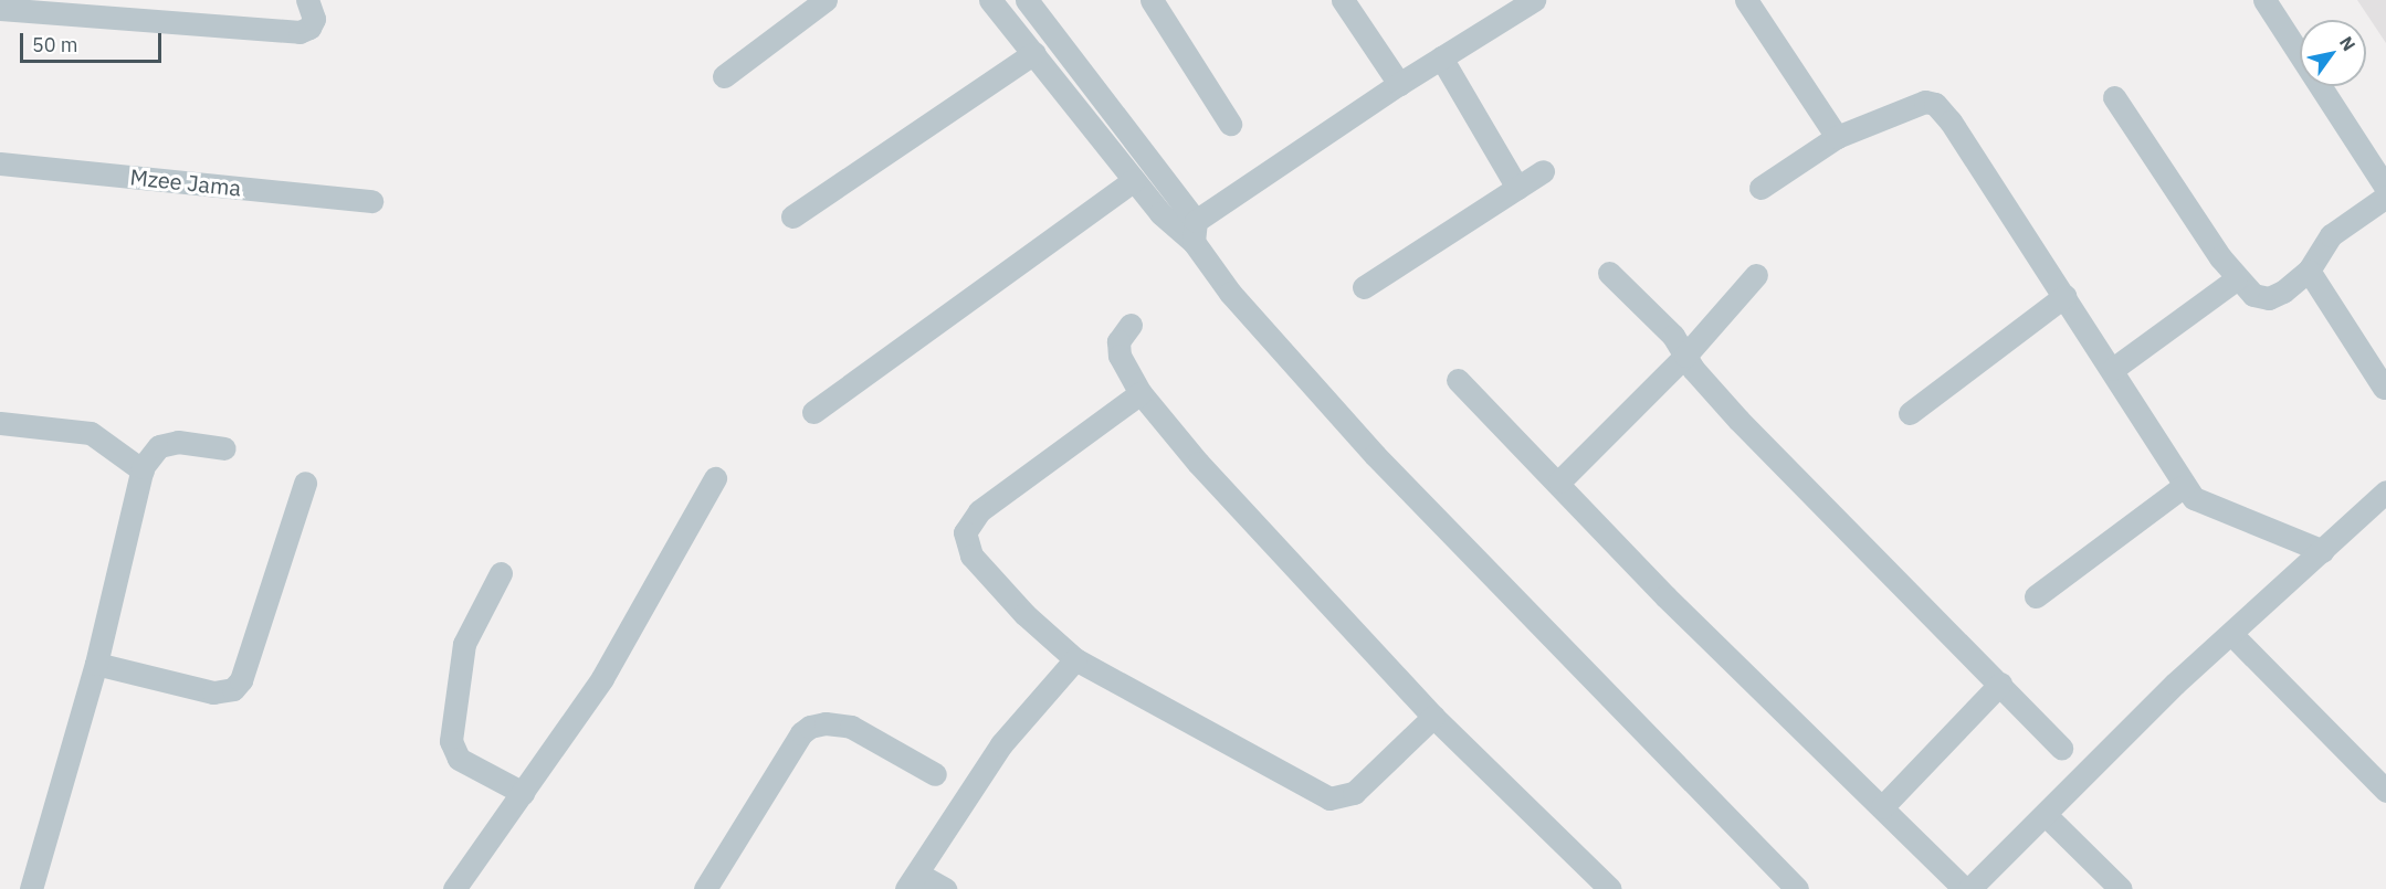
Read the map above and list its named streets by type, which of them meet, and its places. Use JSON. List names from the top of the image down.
{
  "streets": {
    "street": ["Mzee Jama"]
  },
  "scale_bar": "50 m",
  "north": "top right"
}
